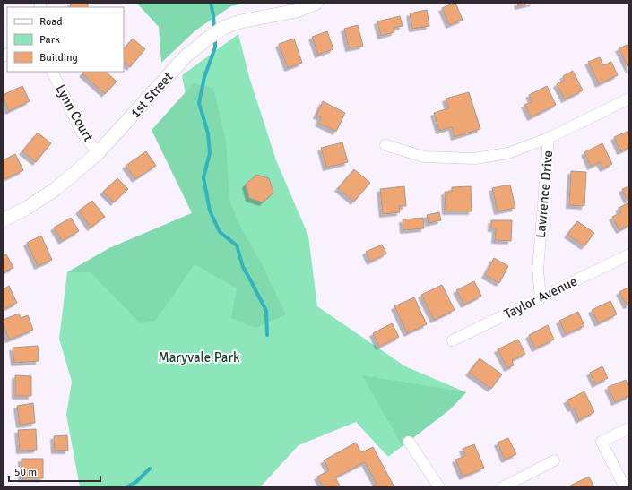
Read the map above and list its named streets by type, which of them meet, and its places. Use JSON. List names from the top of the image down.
{
  "streets": {
    "street": [
      "1st Street",
      "Lynn Court",
      "Lawrence Drive",
      "Taylor Avenue"
    ]
  },
  "crossings": [
    ["1st Street", "Lynn Court"],
    ["Lawrence Drive", "Taylor Avenue"]
  ],
  "parks": ["Maryvale Park"],
  "legend": ["Road", "Park", "Building"],
  "scale_bar": "50 m"
}
